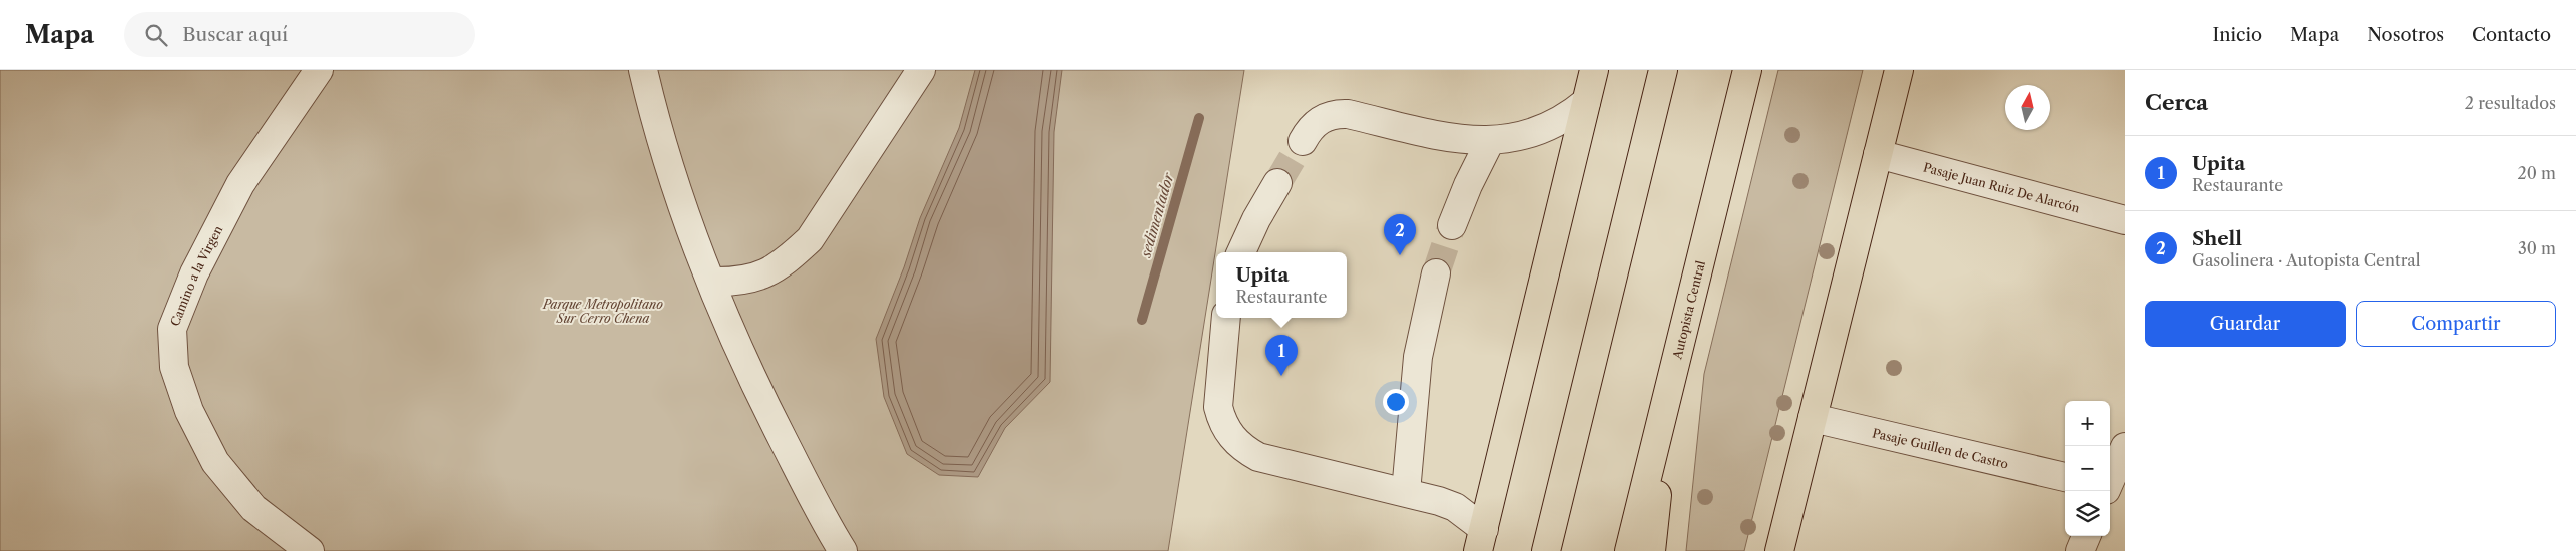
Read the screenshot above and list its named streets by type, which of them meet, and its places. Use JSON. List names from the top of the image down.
{
  "streets": {
    "main road": ["Autopista Central"],
    "street": ["Pasaje Juan Ruiz De Alarcón", "Camino a la Virgen", "Pasaje Guillen de Castro"]
  },
  "water": ["sedimentador"],
  "parks": ["Parque Metropolitano Sur Cerro Chena"],
  "north": "top",
  "page": {
    "header": "Mapa",
    "search": "Buscar aquí",
    "nav": [
      "Inicio",
      "Mapa",
      "Nosotros",
      "Contacto"
    ],
    "heading": ["Cerca", "2 resultados"],
    "list": [
      {
        "mark": "1",
        "name": "Upita",
        "note": "Restaurante",
        "value": "20 m"
      },
      {
        "mark": "2",
        "name": "Shell",
        "note": "Gasolinera · Autopista Central",
        "value": "30 m"
      }
    ],
    "pins": ["2", "1"],
    "popup": ["Upita", "Restaurante"],
    "buttons": ["Guardar", "Compartir"],
    "map_buttons": ["+", "−"]
  }
}
